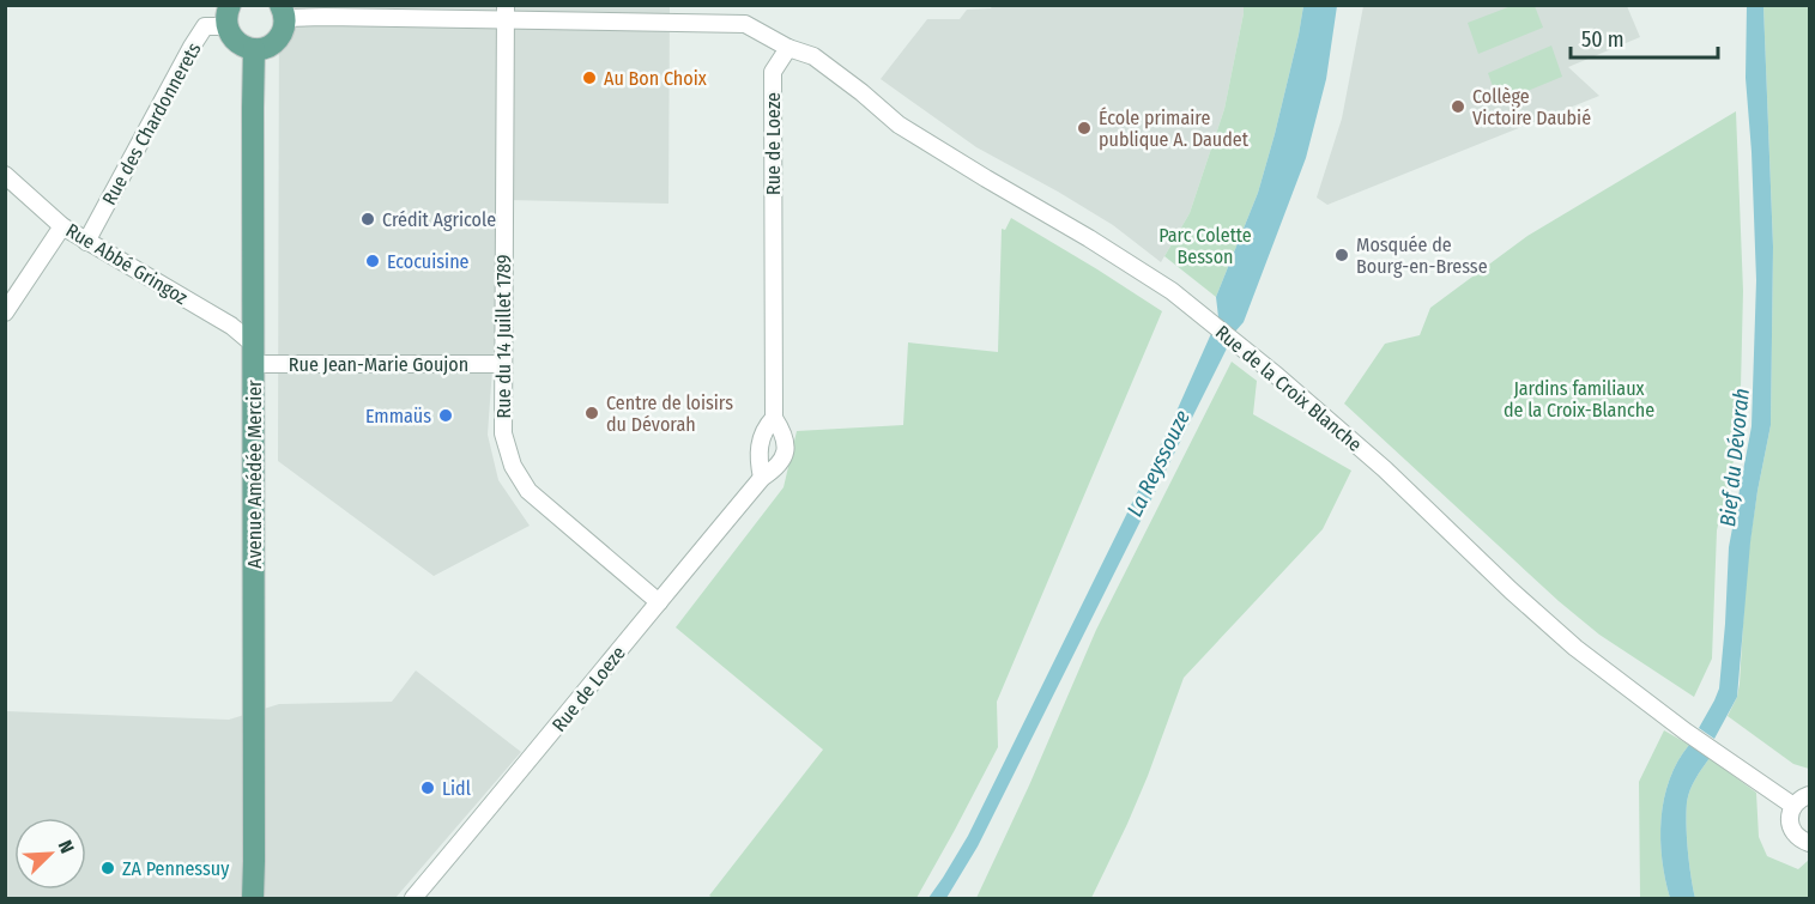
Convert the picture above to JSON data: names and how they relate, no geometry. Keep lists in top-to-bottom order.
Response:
{
  "streets": {
    "main road": ["Avenue Amédée Mercier"],
    "street": [
      "Rue des Chardonnerets",
      "Rue de Loeze",
      "Rue Abbé Gringoz",
      "Rue du 14 Juillet 1789",
      "Rue Jean-Marie Goujon",
      "Rue de la Croix Blanche"
    ]
  },
  "crossings": [
    ["Rue des Chardonnerets", "Rue Abbé Gringoz"],
    ["Rue de Loeze", "Rue du 14 Juillet 1789"],
    ["Rue de Loeze", "Rue de la Croix Blanche"],
    ["Rue Abbé Gringoz", "Rue Jean-Marie Goujon"],
    ["Rue Abbé Gringoz", "Avenue Amédée Mercier"],
    ["Rue du 14 Juillet 1789", "Rue Jean-Marie Goujon"],
    ["Rue du 14 Juillet 1789", "Rue de la Croix Blanche"],
    ["Rue Jean-Marie Goujon", "Avenue Amédée Mercier"]
  ],
  "water": ["Bief du Dévorah", "La Reyssouze"],
  "parks": ["Parc Colette Besson", "Jardins familiaux de la Croix-Blanche"],
  "places": [
    "Au Bon Choix",
    "Collège Victoire Daubié",
    "École primaire publique A. Daudet",
    "Crédit Agricole",
    "Mosquée de Bourg-en-Bresse",
    "Ecocuisine",
    "Centre de loisirs du Dévorah",
    "Emmaüs",
    "Lidl",
    "ZA Pennessuy"
  ],
  "scale_bar": "50 m",
  "north": "top right"
}
